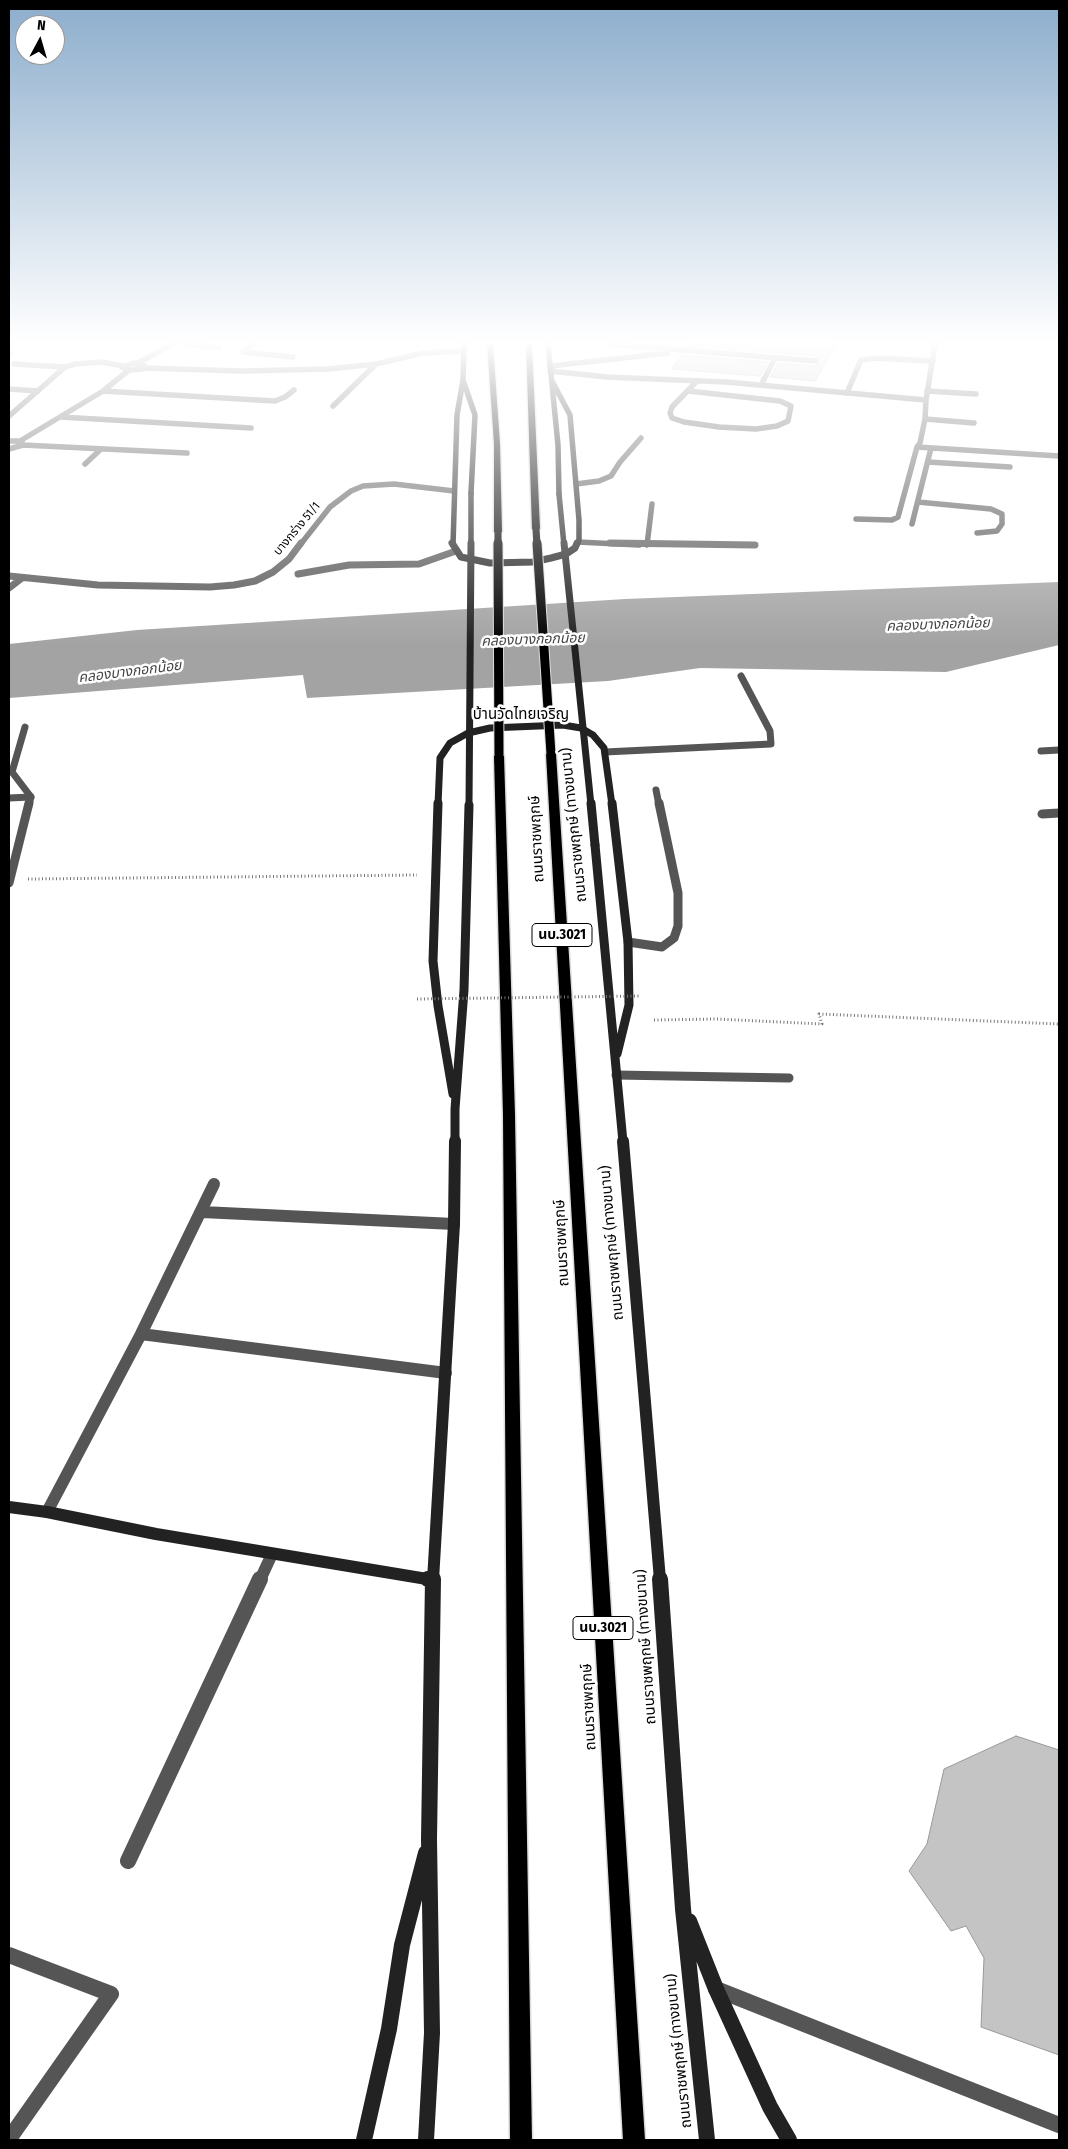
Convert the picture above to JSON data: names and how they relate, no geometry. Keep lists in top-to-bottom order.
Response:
{
  "streets": {
    "main road": ["ถนนราชพฤกษ์ (ทางขนาน)", "ถนนราชพฤกษ์", "นบ.3021"],
    "street": ["บางกร่าง 51/1"]
  },
  "districts": ["บ้านวัดไทยเจริญ"],
  "water": ["คลองบางกอกน้อย"],
  "north": "top"
}
